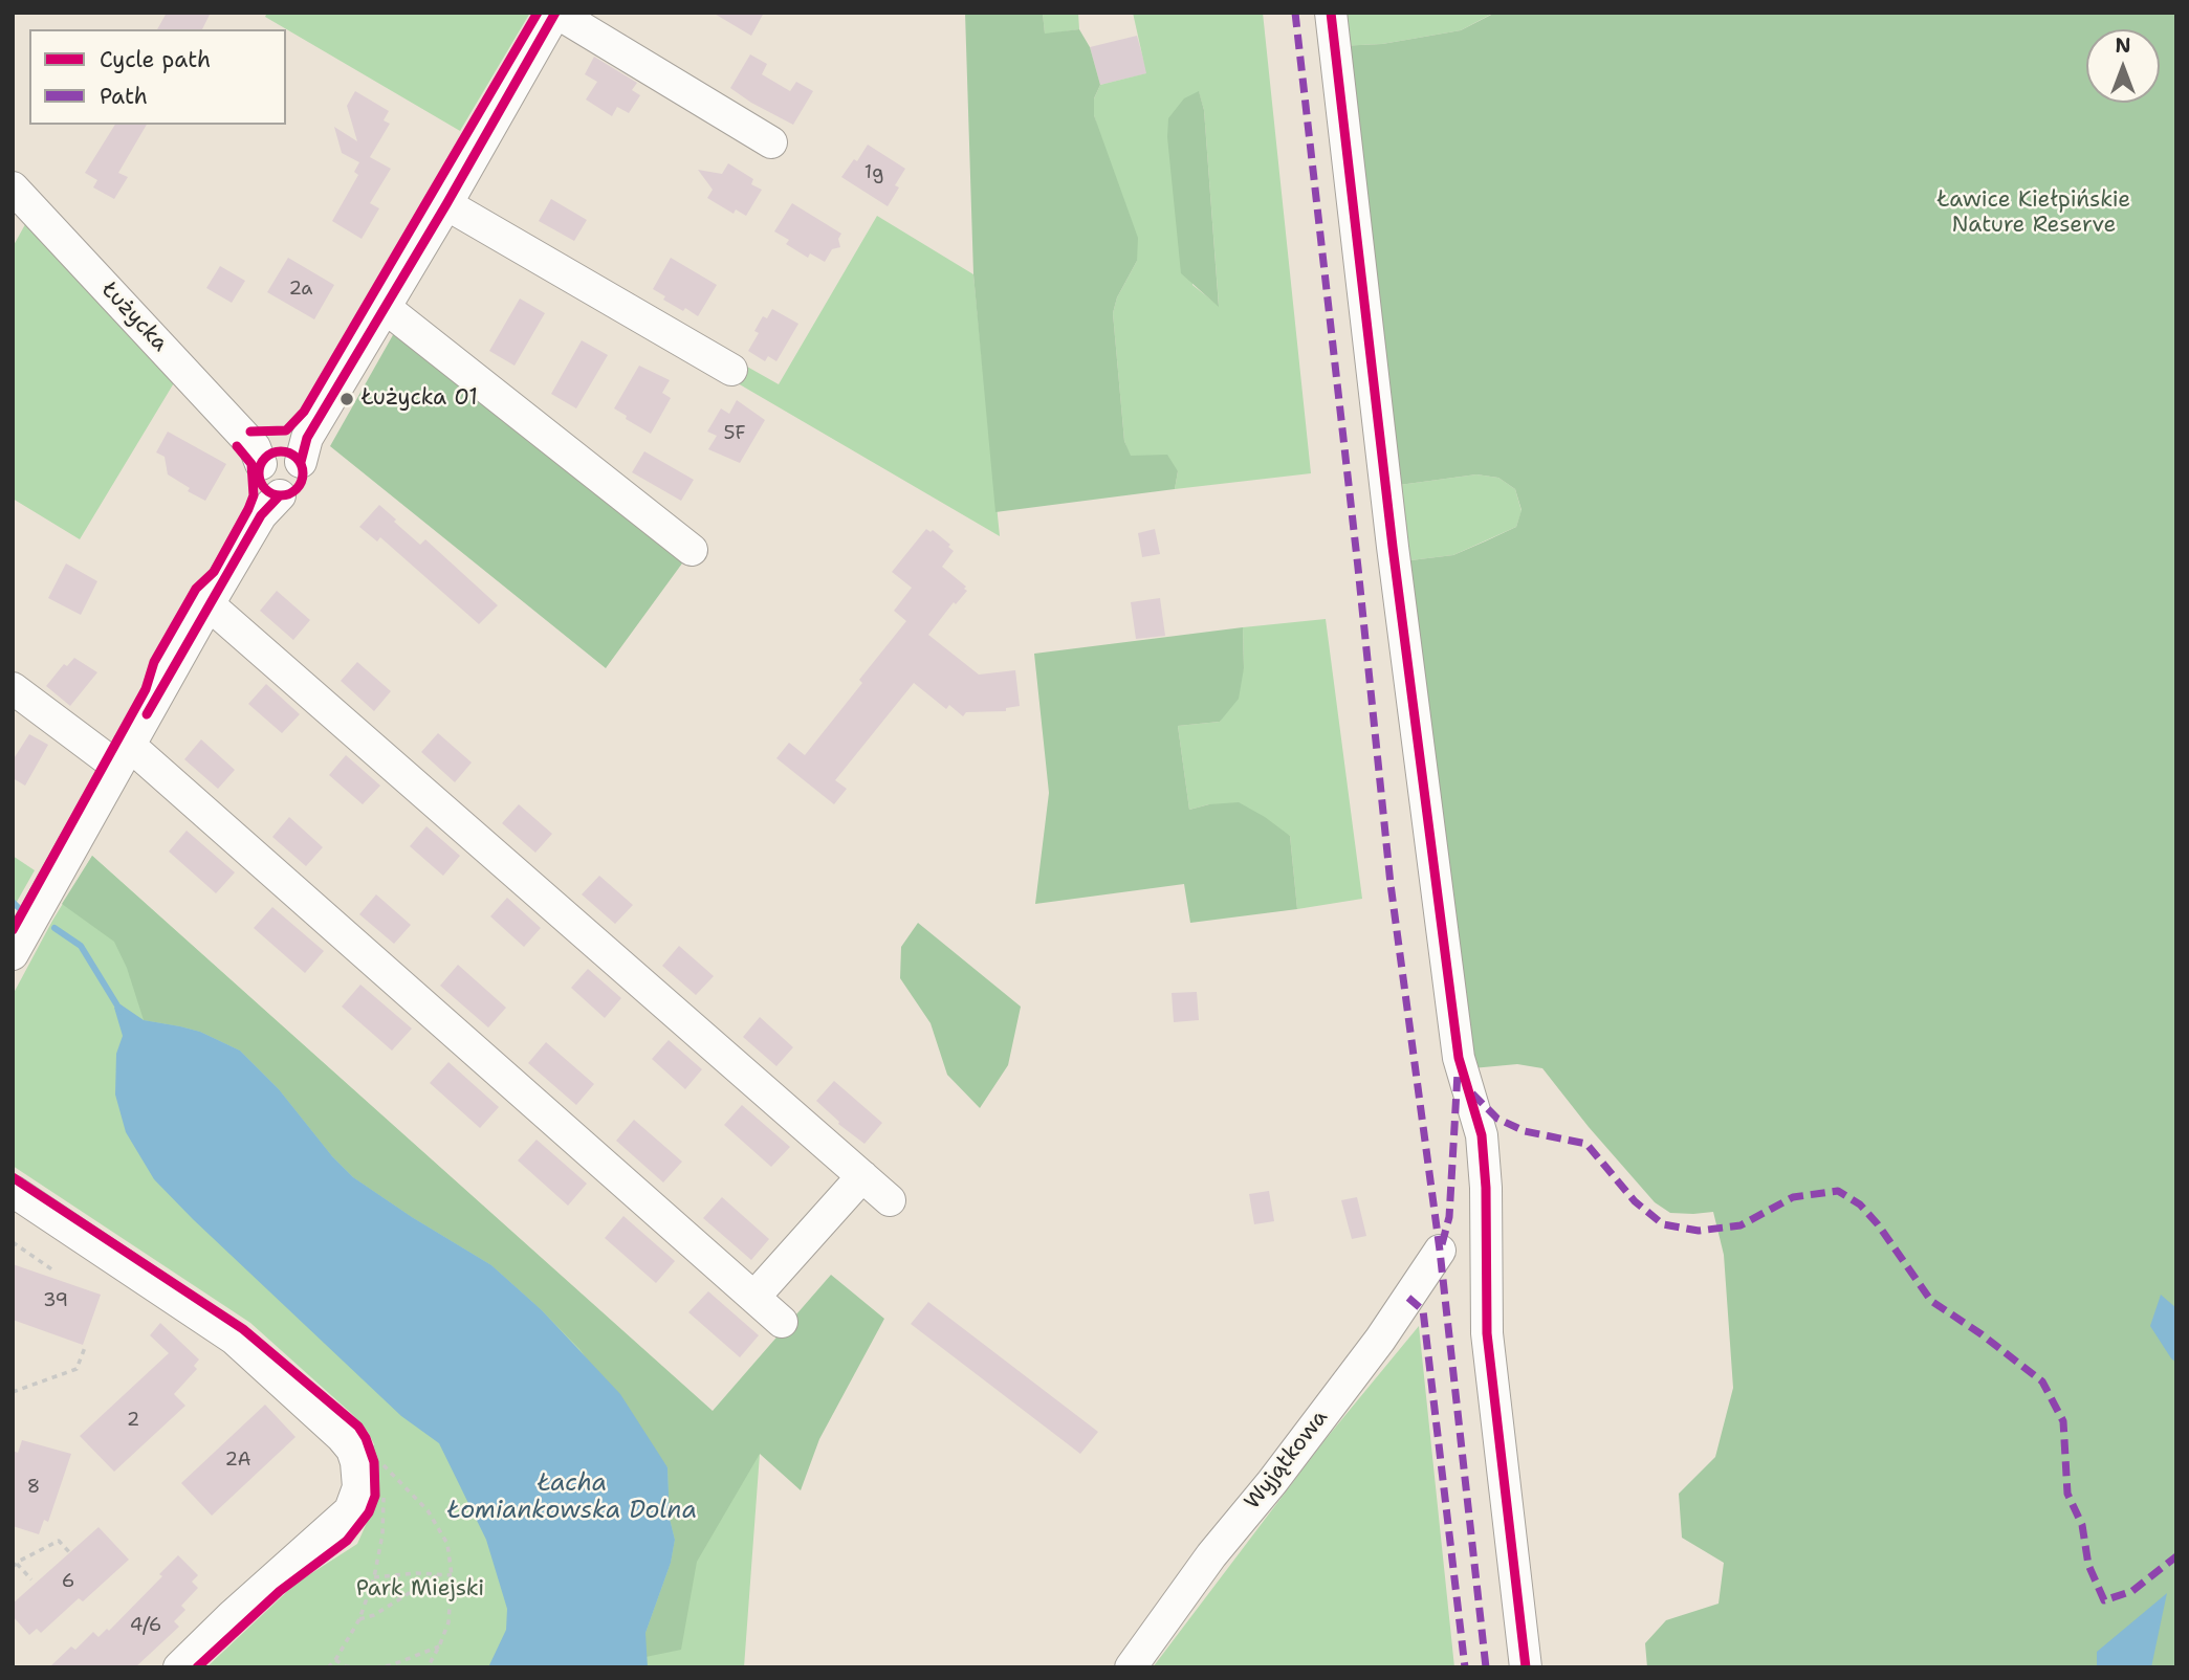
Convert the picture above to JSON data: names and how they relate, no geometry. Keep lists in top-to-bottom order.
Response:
{
  "streets": {
    "street": ["Łużycka", "Wyjątkowa"]
  },
  "water": ["Łacha Łomiankowska Dolna"],
  "parks": ["Ławice Kiełpińskie Nature Reserve", "Park Miejski"],
  "places": ["Łużycka 01"],
  "house_numbers": [
    "1g",
    "2a",
    "5F",
    "39",
    "2",
    "2A",
    "8",
    "6",
    "4/6"
  ],
  "legend": ["Cycle path", "Path"],
  "north": "top"
}
